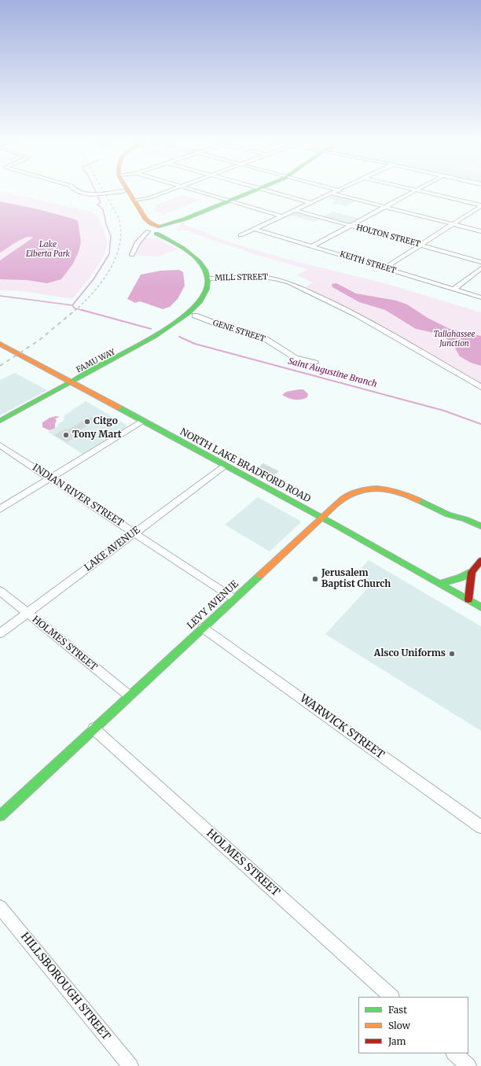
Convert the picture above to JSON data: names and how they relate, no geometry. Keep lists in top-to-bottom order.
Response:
{
  "streets": {
    "street": [
      "HOLTON STREET",
      "KEITH STREET",
      "MILL STREET",
      "GENE STREET",
      "FAMU WAY",
      "NORTH LAKE BRADFORD ROAD",
      "INDIAN RIVER STREET",
      "LAKE AVENUE",
      "LEVY AVENUE",
      "HOLMES STREET",
      "WARWICK STREET",
      "HILLSBOROUGH STREET"
    ]
  },
  "crossings": [
    ["MILL STREET", "FAMU WAY"],
    ["GENE STREET", "FAMU WAY"],
    ["FAMU WAY", "NORTH LAKE BRADFORD ROAD"],
    ["NORTH LAKE BRADFORD ROAD", "LAKE AVENUE"],
    ["NORTH LAKE BRADFORD ROAD", "LEVY AVENUE"],
    ["INDIAN RIVER STREET", "LAKE AVENUE"],
    ["INDIAN RIVER STREET", "LEVY AVENUE"],
    ["LAKE AVENUE", "HOLMES STREET"],
    ["LEVY AVENUE", "HOLMES STREET"],
    ["LEVY AVENUE", "WARWICK STREET"]
  ],
  "water": ["Saint Augustine Branch"],
  "parks": ["Lake Elberta Park", "Tallahassee Junction"],
  "places": [
    "Citgo",
    "Tony Mart",
    "Jerusalem Baptist Church",
    "Alsco Uniforms"
  ],
  "legend": ["Fast", "Slow", "Jam"]
}
